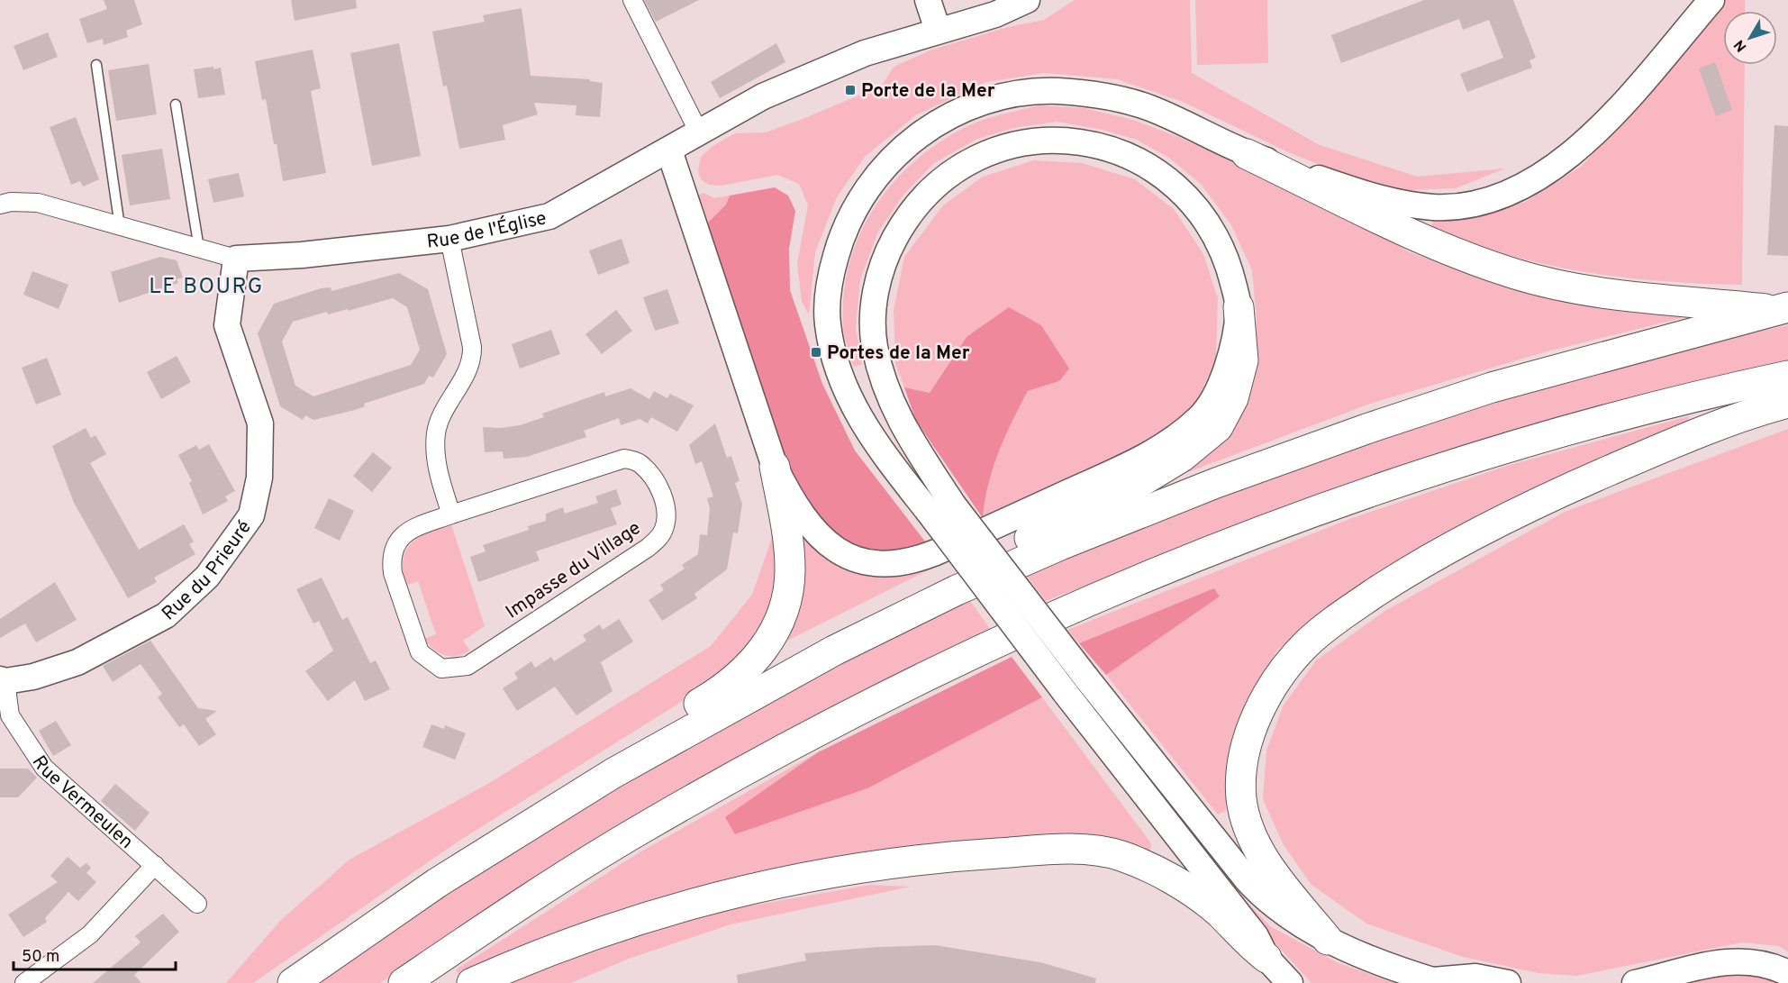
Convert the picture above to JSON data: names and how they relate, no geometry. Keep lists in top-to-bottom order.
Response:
{
  "streets": {
    "main road": ["Rue de l'Église", "Rue du Prieuré"],
    "street": ["Impasse du Village", "Rue Vermeulen"]
  },
  "crossings": [
    ["Rue de l'Église", "Rue du Prieuré"],
    ["Rue du Prieuré", "Rue Vermeulen"]
  ],
  "districts": ["LE BOURG"],
  "places": {
    "transit": ["Porte de la Mer", "Portes de la Mer"]
  },
  "scale_bar": "50 m",
  "north": "bottom left"
}
